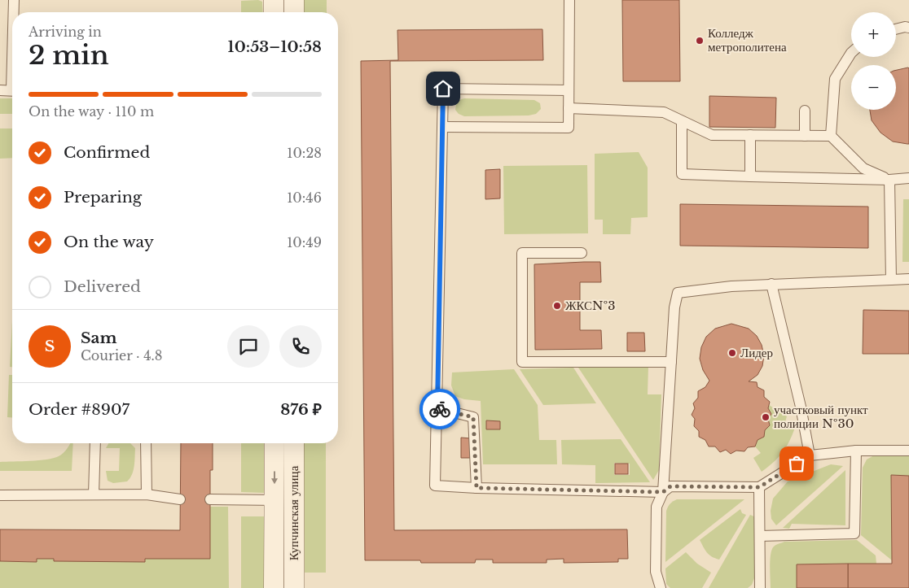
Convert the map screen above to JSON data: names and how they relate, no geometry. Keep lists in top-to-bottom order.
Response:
{
  "streets": {
    "street": ["Купчинская улица"]
  },
  "places": [
    "Колледж метрополитена",
    "ЖКС№3",
    "Лидер",
    "участковый пункт полиции №30"
  ],
  "page": {
    "map_buttons": ["+", "−"],
    "heading": ["2 min", "Arriving in", "10:53–10:58"],
    "panel": [
      "Sam",
      "Courier · 4.8",
      "Order #8907",
      "876 ₽"
    ],
    "bar": "On the way · 110 m",
    "list": [
      ["Confirmed", "10:28"],
      ["Preparing", "10:46"],
      ["On the way", "10:49"],
      "Delivered"
    ],
    "round": "S"
  }
}
